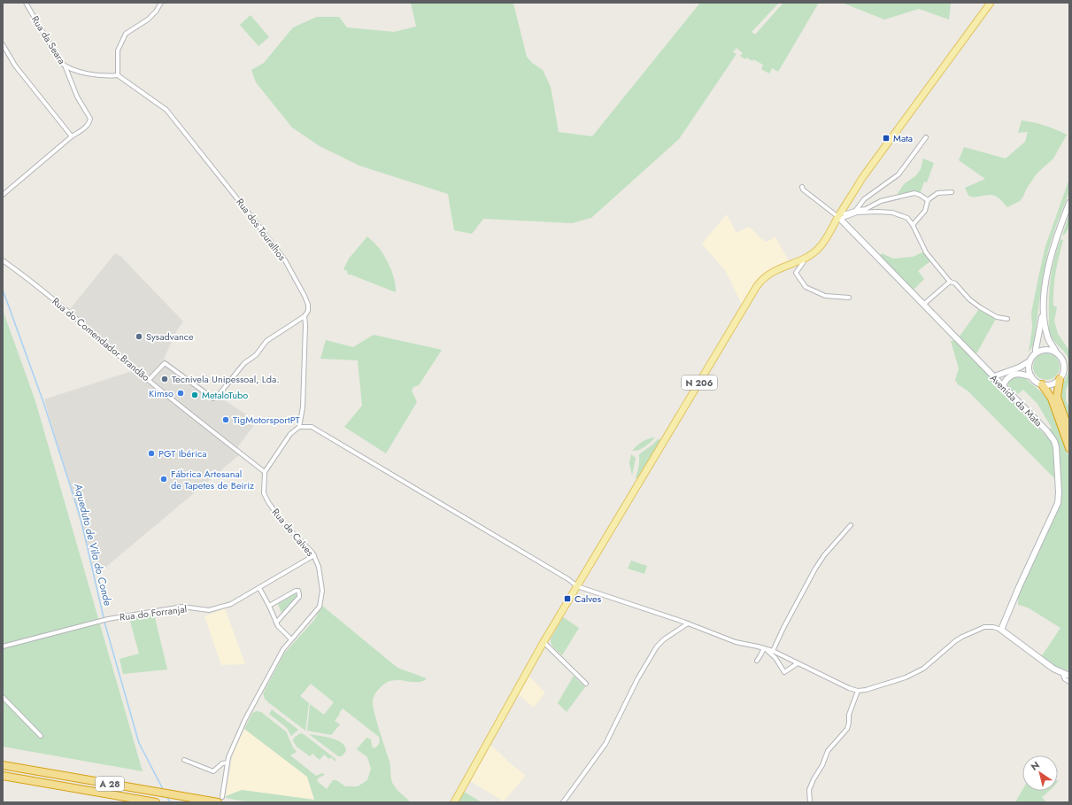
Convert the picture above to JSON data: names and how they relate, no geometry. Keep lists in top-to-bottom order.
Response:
{
  "streets": {
    "highway": ["A 28"],
    "main road": ["N 206"],
    "street": [
      "Rua da Seara",
      "Rua dos Touralhos",
      "Rua do Comendador Brandão",
      "Avenida da Mata",
      "Rua de Calves",
      "Rua do Forranjal"
    ]
  },
  "crossings": [
    ["Rua da Seara", "Rua dos Touralhos"],
    ["Rua do Comendador Brandão", "Rua de Calves"],
    ["N 206", "Avenida da Mata"],
    ["Rua de Calves", "Rua do Forranjal"],
    ["Rua de Calves", "A 28"]
  ],
  "water": ["Aqueduto de Vila do Conde"],
  "places": {
    "transit": ["Mata", "Calves"],
    "other": [
      "Sysadvance",
      "Tecnivela Unipessoal, Lda.",
      "Kimso",
      "MetaloTubo",
      "TigMotorsportPT",
      "PGT Ibérica",
      "Fábrica Artesanal de Tapetes de Beiriz"
    ]
  },
  "north": "top left"
}
